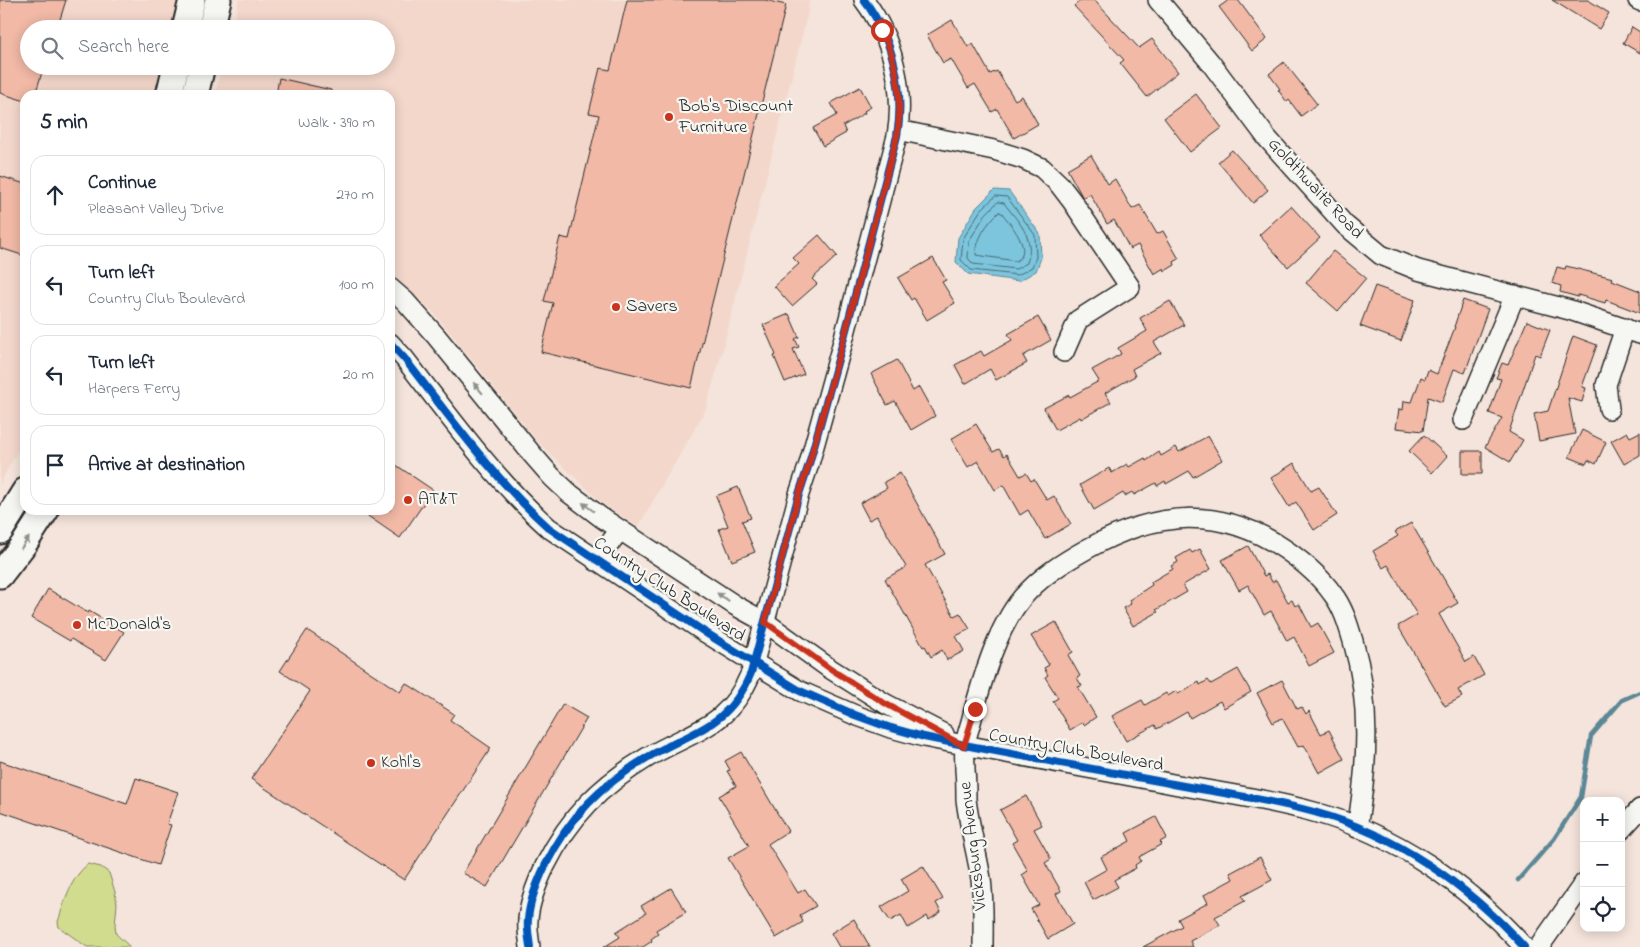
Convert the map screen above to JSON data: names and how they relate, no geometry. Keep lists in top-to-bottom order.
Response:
{
  "streets": {
    "street": ["Goldthwaite Road", "Country Club Boulevard", "Vicksburg Avenue"]
  },
  "crossings": [
    ["Country Club Boulevard", "Vicksburg Avenue"]
  ],
  "places": [
    "Bob's Discount Furniture",
    "Savers",
    "AT&T",
    "McDonald's",
    "Kohl's"
  ],
  "page": {
    "search": "Search here",
    "heading": ["5 min", "Walk · 390 m"],
    "list": [
      ["Continue", "Pleasant Valley Drive", "270 m"],
      ["Turn left", "Country Club Boulevard", "100 m"],
      ["Turn left", "Harpers Ferry", "20 m"],
      "Arrive at destination"
    ],
    "map_buttons": ["+", "−"]
  }
}
